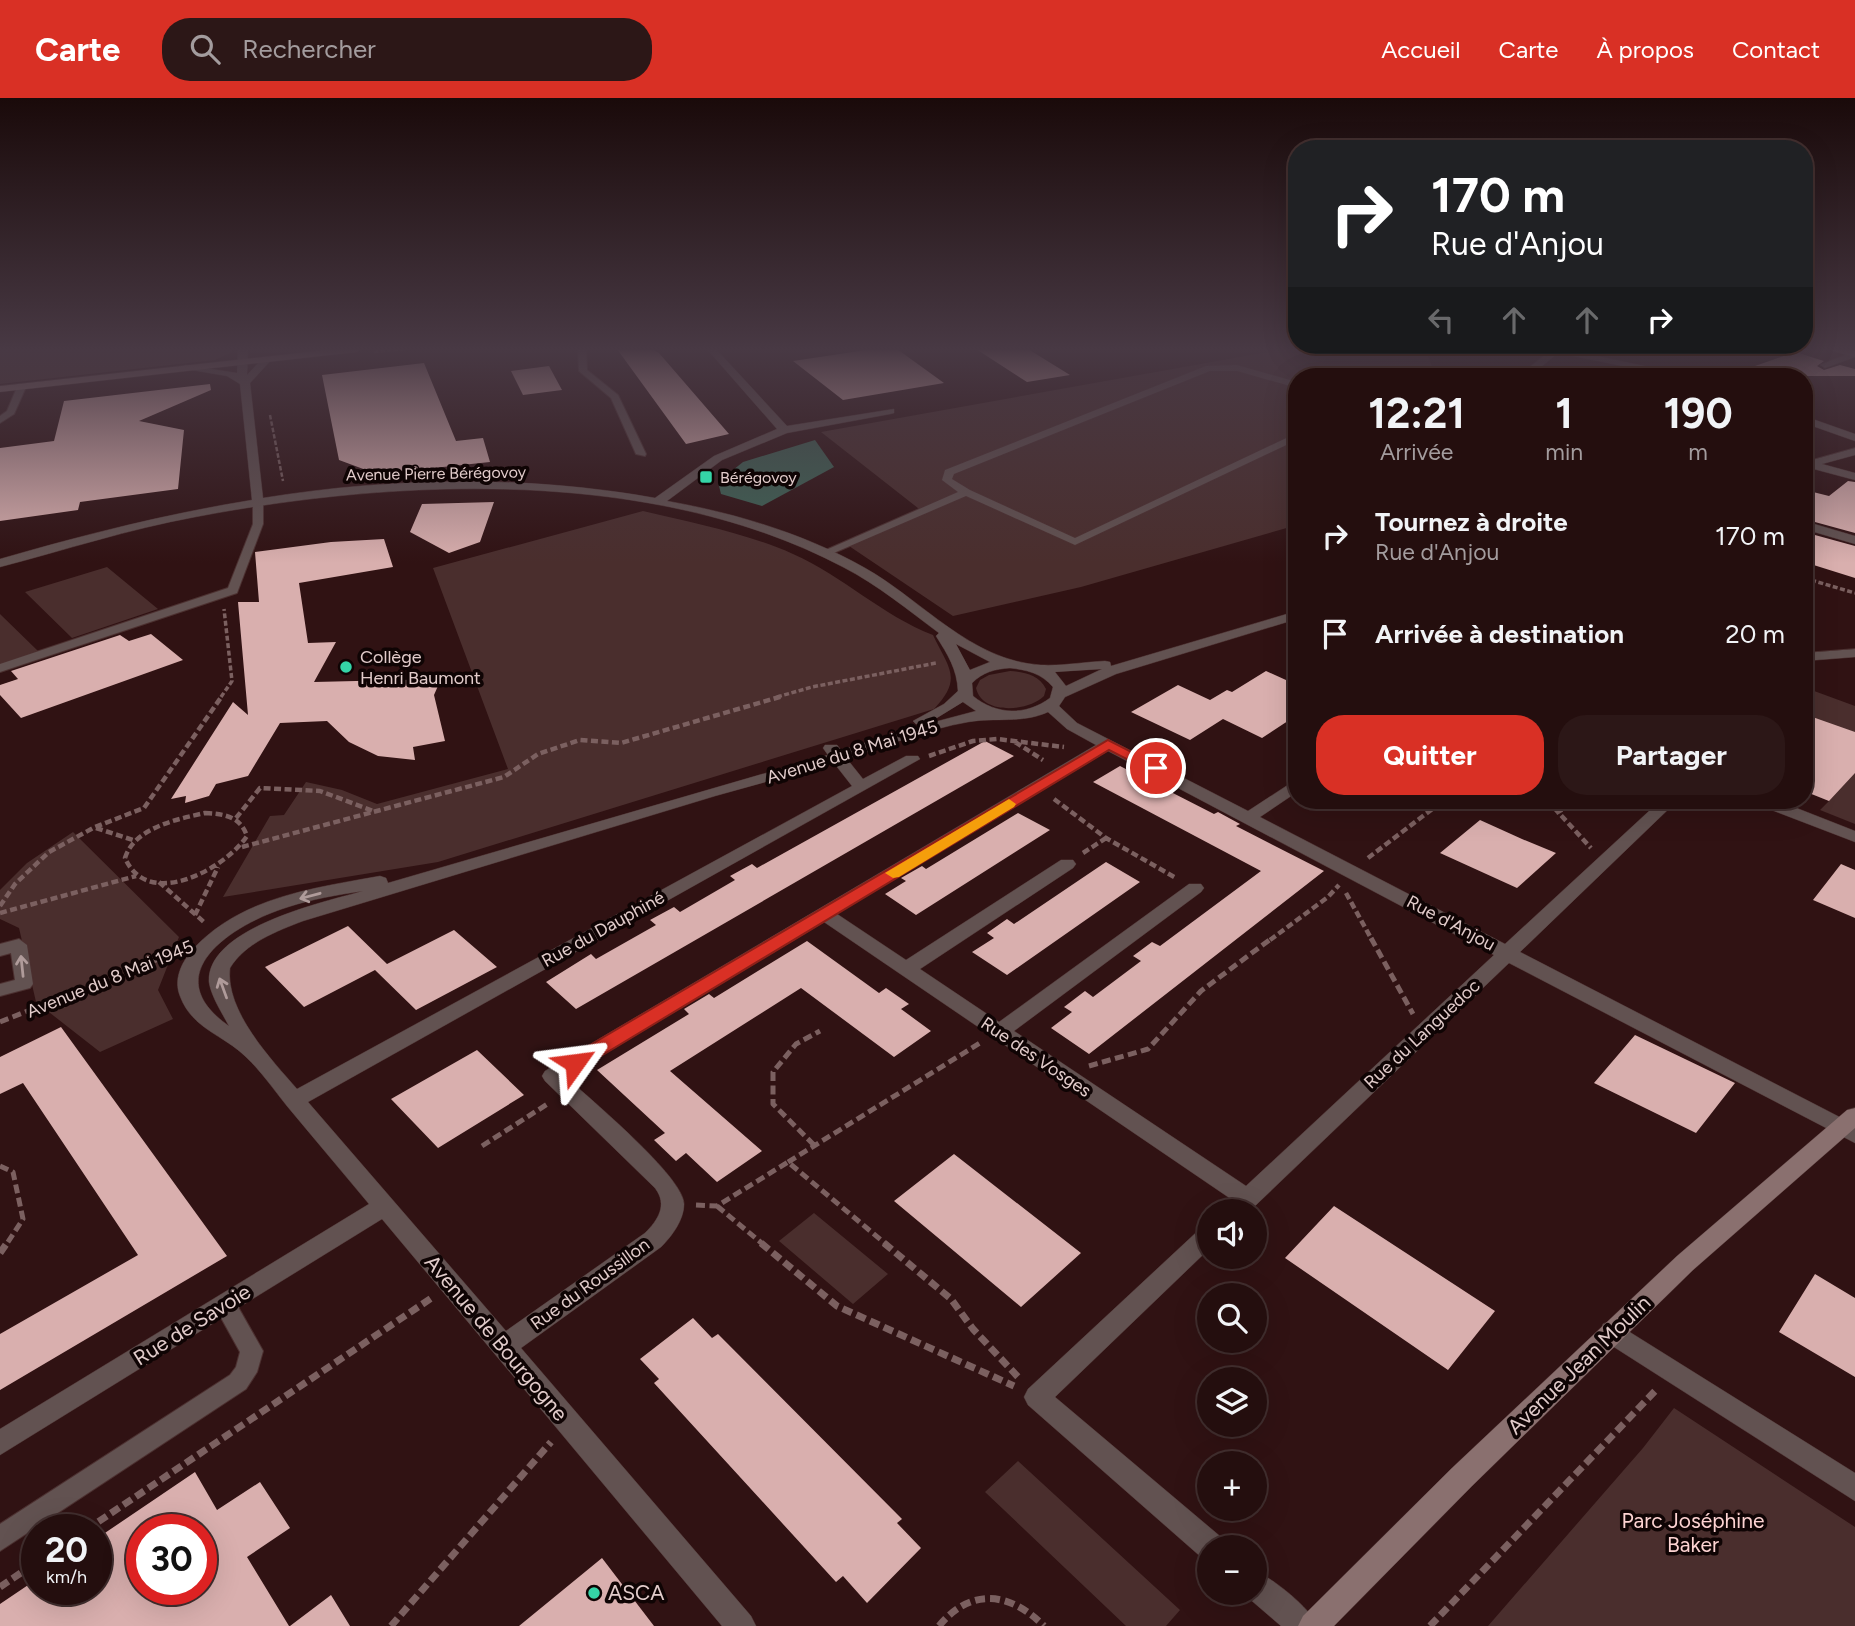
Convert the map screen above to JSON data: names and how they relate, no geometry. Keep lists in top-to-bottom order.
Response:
{
  "streets": {
    "street": [
      "Avenue Pierre Bérégovoy",
      "Avenue du 8 Mai 1945",
      "Rue d'Anjou",
      "Rue du Dauphiné",
      "Rue du Languedoc",
      "Rue des Vosges",
      "Rue du Roussillon",
      "Rue de Savoie",
      "Avenue de Bourgogne",
      "Avenue Jean Moulin"
    ]
  },
  "crossings": [
    ["Avenue Pierre Bérégovoy", "Avenue du 8 Mai 1945"],
    ["Avenue du 8 Mai 1945", "Rue d'Anjou"],
    ["Avenue du 8 Mai 1945", "Avenue de Bourgogne"],
    ["Rue d'Anjou", "Rue du Languedoc"],
    ["Rue d'Anjou", "Avenue Jean Moulin"],
    ["Rue du Dauphiné", "Avenue de Bourgogne"],
    ["Rue du Roussillon", "Avenue de Bourgogne"],
    ["Rue de Savoie", "Avenue de Bourgogne"]
  ],
  "parks": ["Parc Joséphine Baker"],
  "places": {
    "transit": ["Bérégovoy"],
    "other": ["Collège Henri Baumont", "ASCA"]
  },
  "page": {
    "header": "Carte",
    "search": "Rechercher",
    "nav": [
      "Accueil",
      "Carte",
      "À propos",
      "Contact"
    ],
    "turn": ["170 m", "Rue d'Anjou"],
    "eta": [
      "12:21",
      "Arrivée",
      "1",
      "min",
      "190",
      "m"
    ],
    "list": [
      {
        "name": "Tournez à droite",
        "note": "Rue d'Anjou",
        "value": "170 m"
      },
      {
        "name": "Arrivée à destination",
        "value": "20 m"
      }
    ],
    "buttons": ["Quitter", "Partager"],
    "map_buttons": ["+", "−"],
    "speed": "20 km/h",
    "limit": "30"
  }
}
